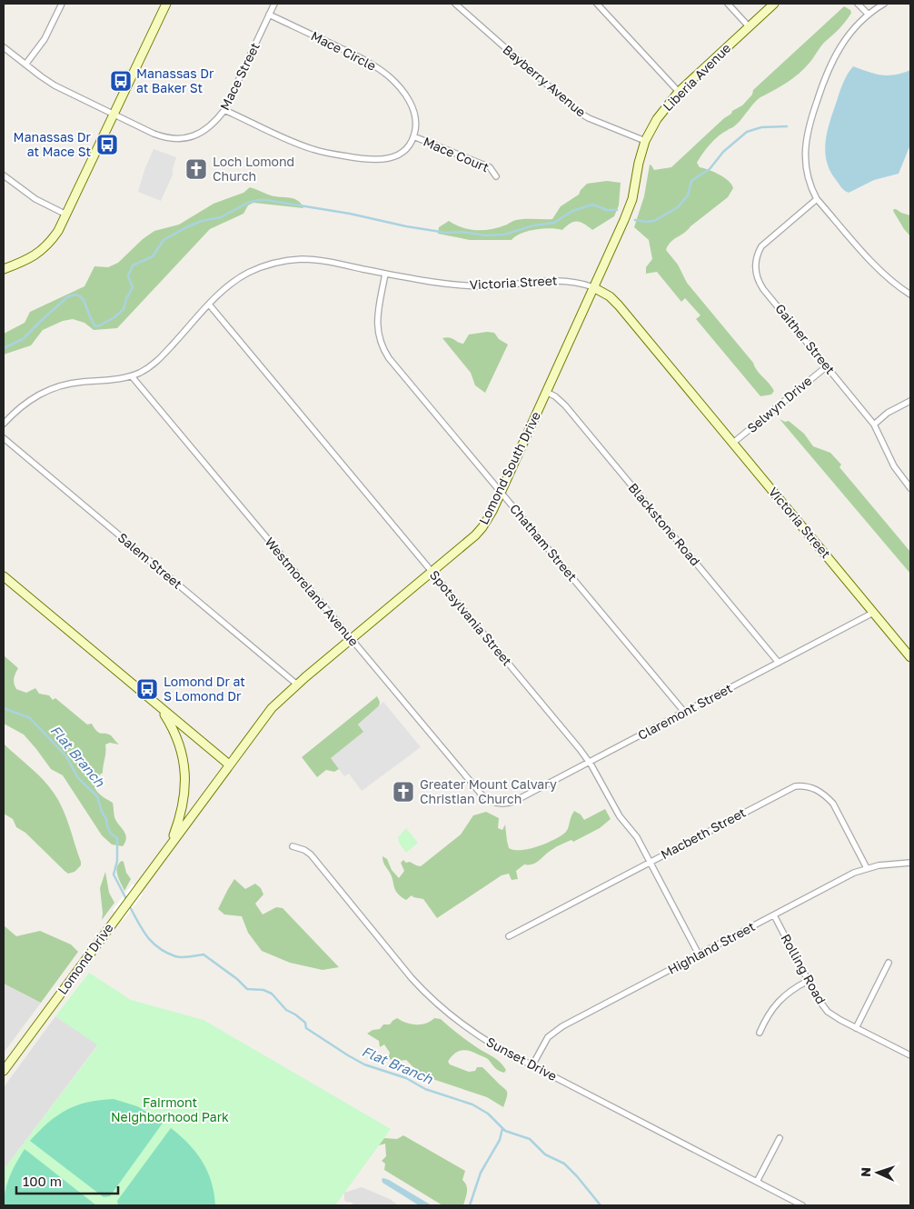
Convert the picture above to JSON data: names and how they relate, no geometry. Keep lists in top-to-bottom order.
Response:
{
  "streets": {
    "main road": [
      "Liberia Avenue",
      "Victoria Street",
      "Lomond South Drive",
      "Lomond Drive"
    ],
    "street": [
      "Mace Circle",
      "Mace Street",
      "Bayberry Avenue",
      "Mace Court",
      "Gaither Street",
      "Selwyn Drive",
      "Blackstone Road",
      "Chatham Street",
      "Salem Street",
      "Westmoreland Avenue",
      "Spotsylvania Street",
      "Claremont Street",
      "Macbeth Street",
      "Highland Street",
      "Rolling Road",
      "Sunset Drive"
    ]
  },
  "crossings": [
    ["Mace Circle", "Mace Street"],
    ["Mace Circle", "Mace Court"],
    ["Liberia Avenue", "Bayberry Avenue"],
    ["Liberia Avenue", "Lomond South Drive"],
    ["Victoria Street", "Selwyn Drive"],
    ["Victoria Street", "Lomond South Drive"],
    ["Victoria Street", "Chatham Street"],
    ["Victoria Street", "Westmoreland Avenue"],
    ["Victoria Street", "Spotsylvania Street"],
    ["Victoria Street", "Claremont Street"],
    ["Gaither Street", "Selwyn Drive"],
    ["Lomond South Drive", "Blackstone Road"],
    ["Lomond South Drive", "Chatham Street"],
    ["Lomond South Drive", "Salem Street"],
    ["Lomond South Drive", "Westmoreland Avenue"],
    ["Lomond South Drive", "Spotsylvania Street"],
    ["Lomond South Drive", "Lomond Drive"],
    ["Blackstone Road", "Claremont Street"],
    ["Chatham Street", "Claremont Street"],
    ["Westmoreland Avenue", "Claremont Street"],
    ["Spotsylvania Street", "Claremont Street"],
    ["Spotsylvania Street", "Macbeth Street"],
    ["Spotsylvania Street", "Highland Street"],
    ["Macbeth Street", "Highland Street"],
    ["Highland Street", "Rolling Road"],
    ["Highland Street", "Sunset Drive"]
  ],
  "water": ["Flat Branch"],
  "parks": ["Fairmont Neighborhood Park"],
  "places": {
    "bus stop": ["Manassas Dr at Baker St", "Manassas Dr at Mace St", "Lomond Dr at S Lomond Dr"],
    "church": ["Loch Lomond Church", "Greater Mount Calvary Christian Church"]
  },
  "scale_bar": "100 m",
  "north": "left"
}
